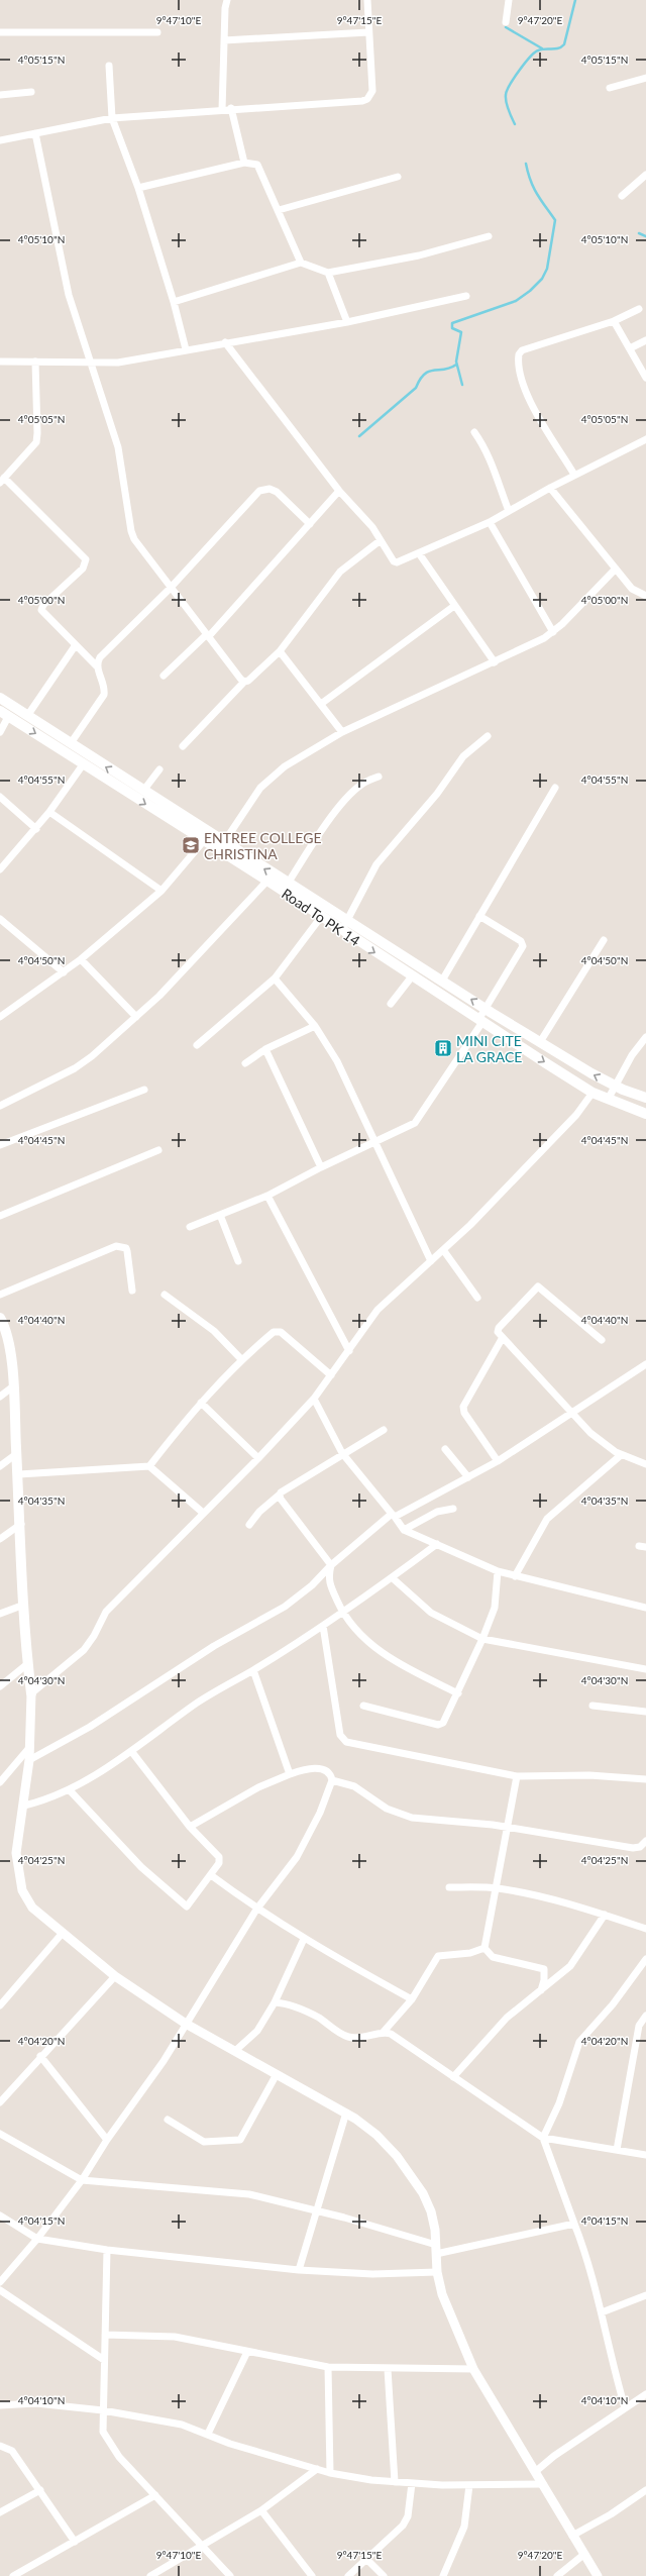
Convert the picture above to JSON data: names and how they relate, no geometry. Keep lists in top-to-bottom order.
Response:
{
  "streets": {
    "main road": ["Road To PK 14"]
  },
  "places": {
    "school or university": ["ENTREE COLLEGE CHRISTINA"],
    "building": ["MINI CITE LA GRACE"]
  },
  "coordinates": [
    "9°47'10\"E",
    "9°47'15\"E",
    "9°47'20\"E",
    "4°05'15\"N",
    "4°05'10\"N",
    "4°05'05\"N",
    "4°05'00\"N",
    "4°04'55\"N",
    "4°04'50\"N",
    "4°04'45\"N",
    "4°04'40\"N",
    "4°04'35\"N",
    "4°04'30\"N",
    "4°04'25\"N",
    "4°04'20\"N",
    "4°04'15\"N",
    "4°04'10\"N"
  ]
}
